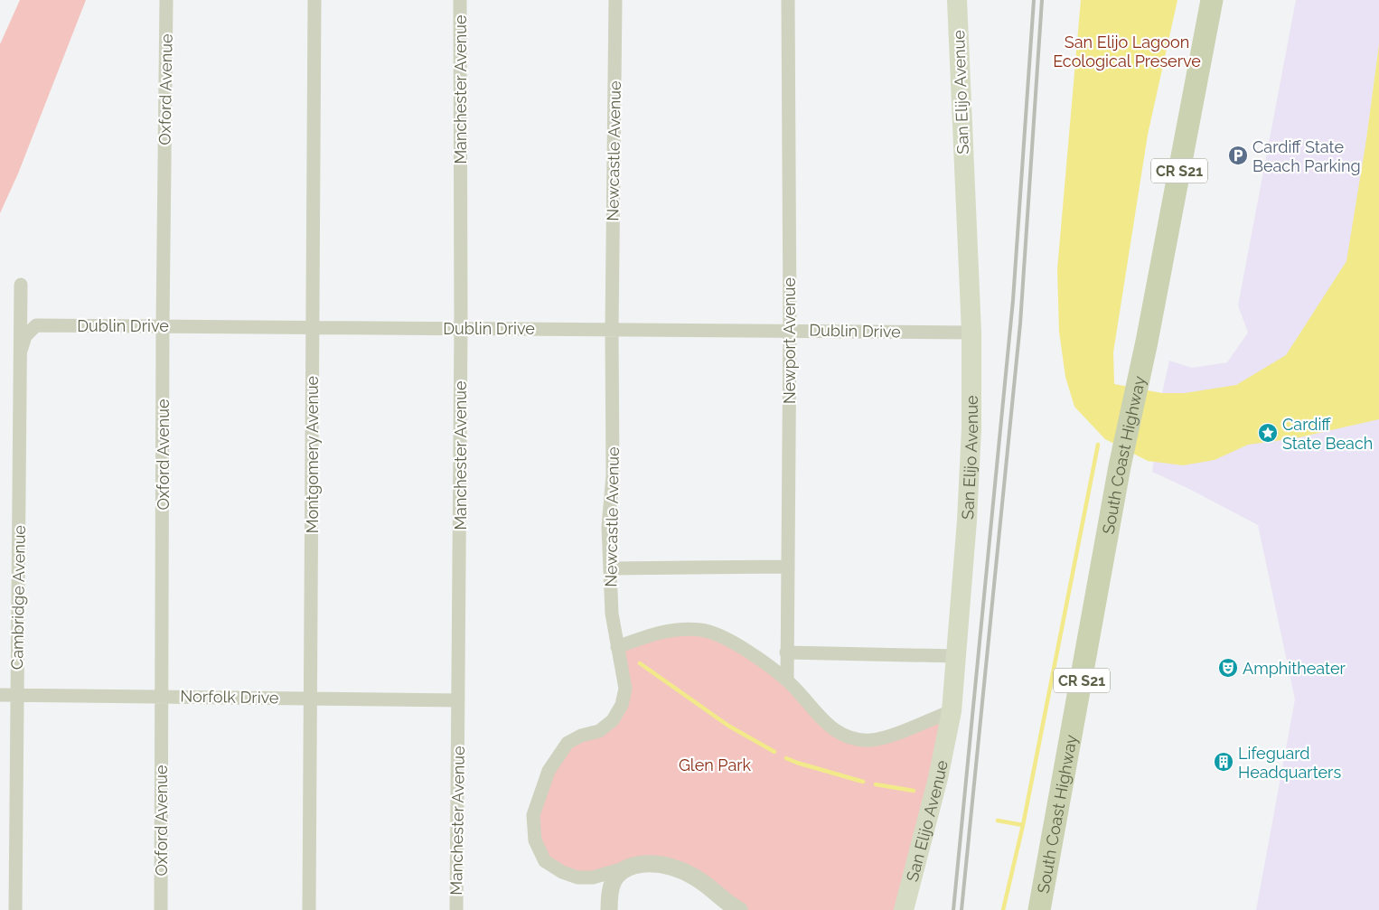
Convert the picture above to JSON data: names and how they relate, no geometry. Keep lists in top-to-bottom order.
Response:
{
  "streets": {
    "main road": ["San Elijo Avenue", "CR S21", "South Coast Highway"],
    "street": [
      "Oxford Avenue",
      "Manchester Avenue",
      "Newcastle Avenue",
      "Dublin Drive",
      "Newport Avenue",
      "Montgomery Avenue",
      "Cambridge Avenue",
      "Norfolk Drive"
    ]
  },
  "crossings": [
    ["Oxford Avenue", "Dublin Drive"],
    ["Oxford Avenue", "Norfolk Drive"],
    ["Manchester Avenue", "Dublin Drive"],
    ["Manchester Avenue", "Norfolk Drive"],
    ["San Elijo Avenue", "Dublin Drive"],
    ["Newcastle Avenue", "Dublin Drive"],
    ["Dublin Drive", "Newport Avenue"],
    ["Dublin Drive", "Montgomery Avenue"],
    ["Dublin Drive", "Cambridge Avenue"],
    ["Montgomery Avenue", "Norfolk Drive"],
    ["Cambridge Avenue", "Norfolk Drive"]
  ],
  "parks": ["San Elijo Lagoon Ecological Preserve", "Glen Park"],
  "places": {
    "parking": ["Cardiff State Beach Parking"],
    "place": ["Cardiff State Beach"],
    "theatre": ["Amphitheater"],
    "building": ["Lifeguard Headquarters"]
  }
}
